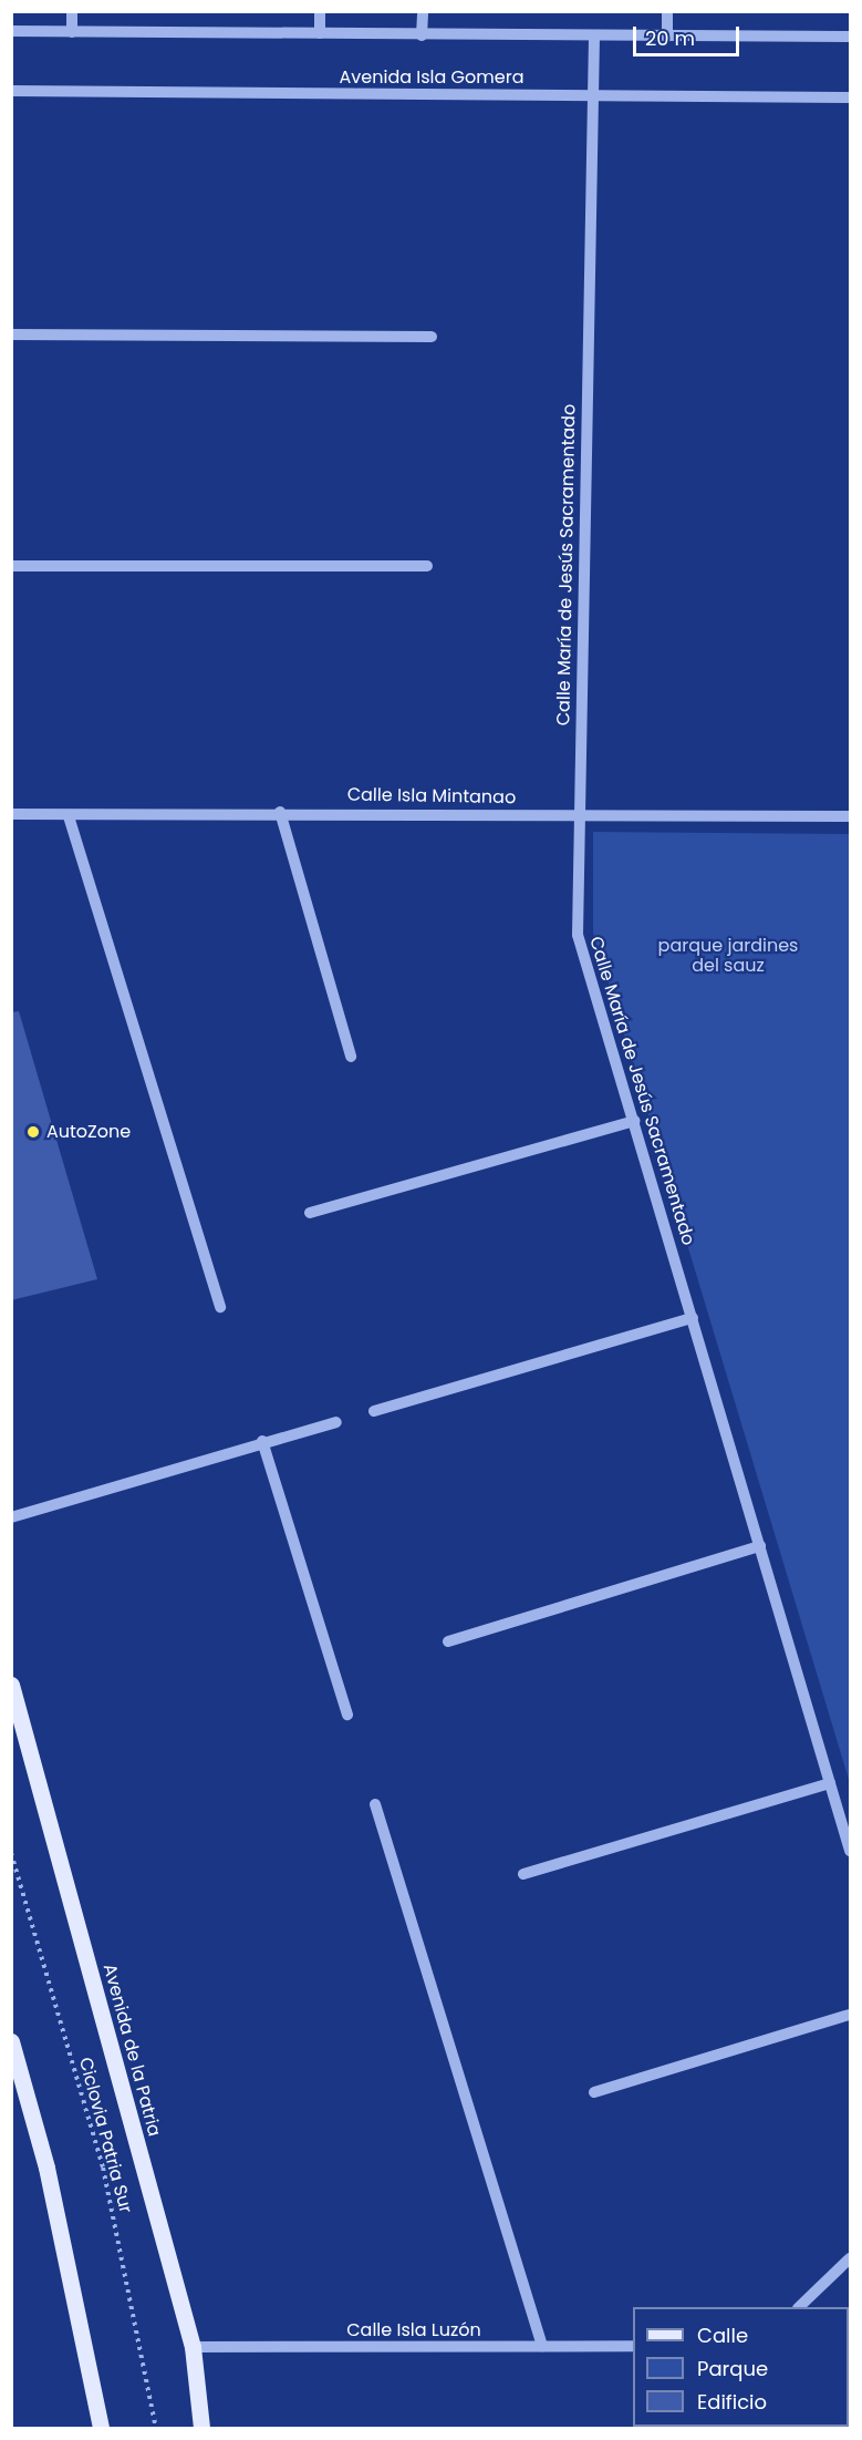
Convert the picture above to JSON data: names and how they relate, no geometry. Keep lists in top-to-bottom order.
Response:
{
  "streets": {
    "main road": ["Avenida de la Patria"],
    "street": [
      "Avenida Isla Gomera",
      "Calle María de Jesús Sacramentado",
      "Calle Isla Mintanao",
      "Calle Isla Luzón"
    ],
    "path": ["Ciclovia Patria Sur"]
  },
  "crossings": [
    ["Avenida Isla Gomera", "Calle María de Jesús Sacramentado"],
    ["Calle María de Jesús Sacramentado", "Calle Isla Mintanao"],
    ["Avenida de la Patria", "Calle Isla Luzón"]
  ],
  "parks": ["parque jardines del sauz"],
  "places": ["AutoZone"],
  "legend": ["Calle", "Parque", "Edificio"],
  "scale_bar": "20 m"
}
